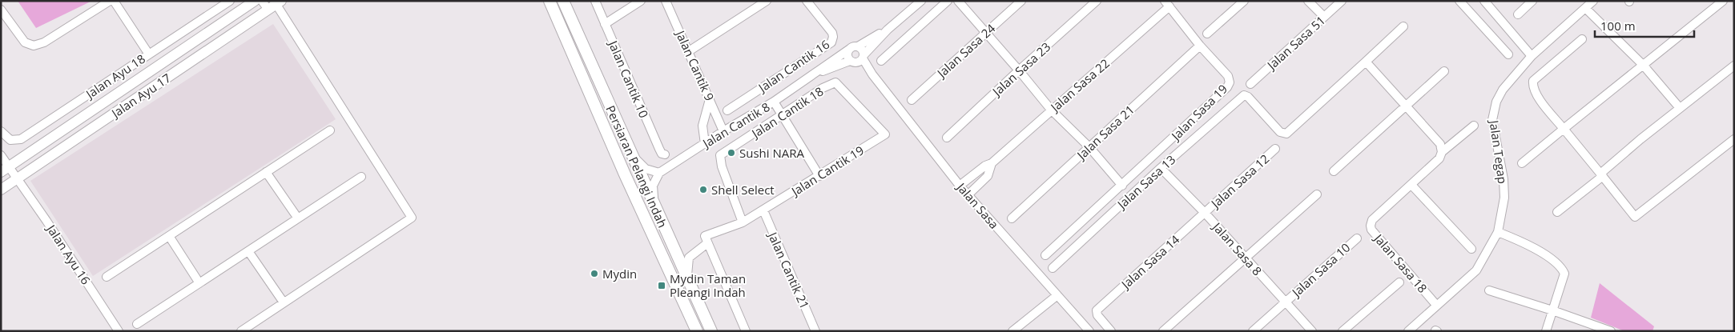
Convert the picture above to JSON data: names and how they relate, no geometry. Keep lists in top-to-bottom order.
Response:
{
  "streets": {
    "main road": ["Persiaran Pelangi Indah"],
    "street": [
      "Jalan Sasa 51",
      "Jalan Sasa 24",
      "Jalan Cantik 9",
      "Jalan Cantik 16",
      "Jalan Sasa 23",
      "Jalan Ayu 18",
      "Jalan Cantik 10",
      "Jalan Sasa 22",
      "Jalan Ayu 17",
      "Jalan Cantik 18",
      "Jalan Sasa 19",
      "Jalan Cantik 8",
      "Jalan Sasa 21",
      "Jalan Tegap",
      "Jalan Cantik 19",
      "Jalan Sasa 12",
      "Jalan Sasa 13",
      "Jalan Sasa",
      "Jalan Sasa 8",
      "Jalan Ayu 16",
      "Jalan Sasa 14",
      "Jalan Sasa 18",
      "Jalan Sasa 10",
      "Jalan Cantik 21"
    ]
  },
  "crossings": [
    ["Jalan Cantik 9", "Jalan Cantik 8"],
    ["Jalan Sasa 22", "Jalan Sasa"],
    ["Jalan Ayu 17", "Jalan Ayu 16"],
    ["Jalan Cantik 18", "Jalan Cantik 19"],
    ["Jalan Sasa 19", "Jalan Sasa 21"],
    ["Jalan Tegap", "Jalan Sasa 18"],
    ["Persiaran Pelangi Indah", "Jalan Cantik 19"],
    ["Jalan Cantik 19", "Jalan Cantik 21"],
    ["Jalan Sasa 12", "Jalan Sasa 8"],
    ["Jalan Sasa 12", "Jalan Sasa 14"],
    ["Jalan Sasa 13", "Jalan Sasa 8"],
    ["Jalan Sasa 8", "Jalan Sasa 14"],
    ["Jalan Sasa 8", "Jalan Sasa 10"]
  ],
  "places": {
    "other": ["Sushi NARA", "Shell Select", "Mydin"],
    "transit": ["Mydin Taman Pleangi Indah"]
  },
  "scale_bar": "100 m"
}
